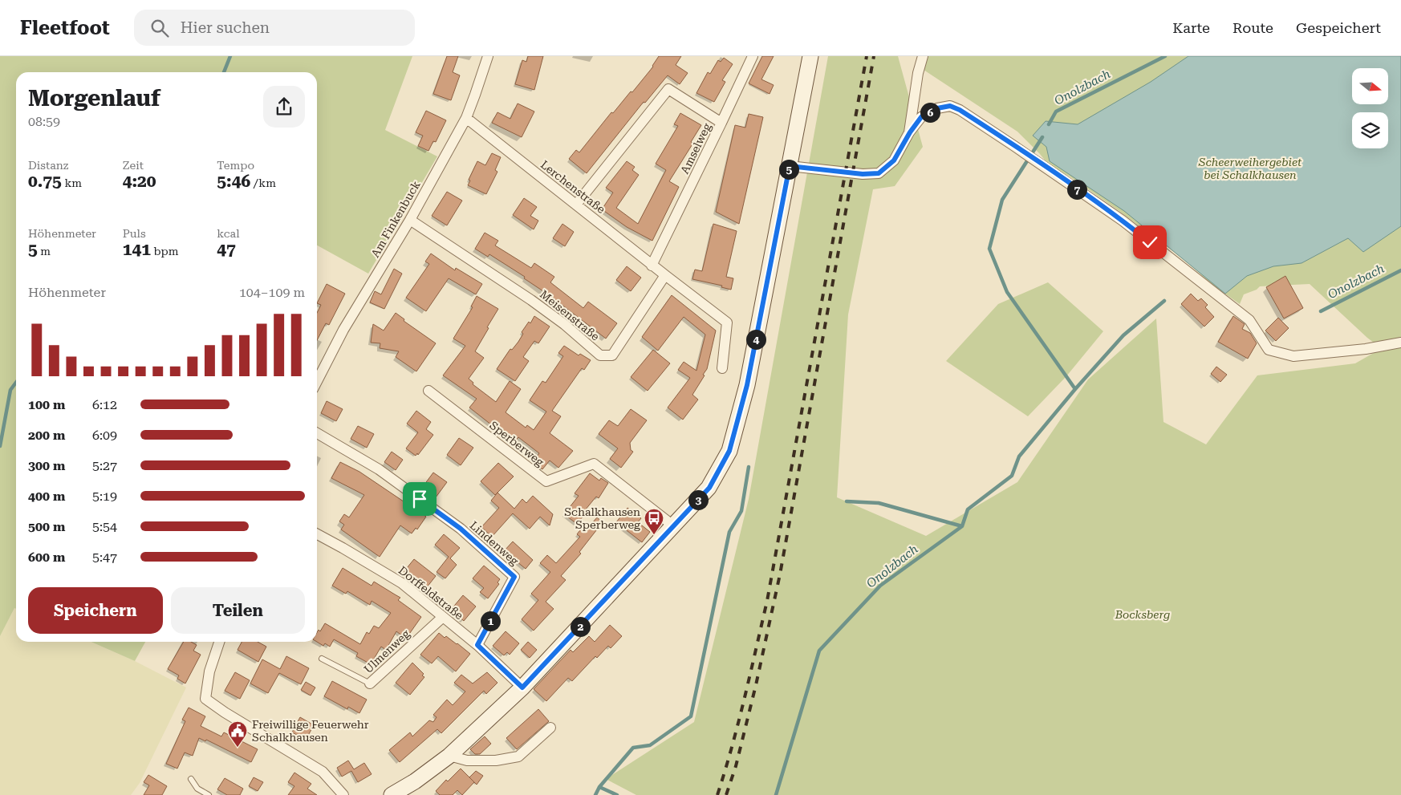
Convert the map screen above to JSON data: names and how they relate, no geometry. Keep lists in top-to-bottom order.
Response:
{
  "streets": {
    "street": [
      "Amselweg",
      "Lerchenstraße",
      "Am Finkenbuck",
      "Meisenstraße",
      "Sperberweg",
      "Lindenweg",
      "Dorffeldstraße",
      "Ulmenweg"
    ]
  },
  "crossings": [
    ["Amselweg", "Lerchenstraße"],
    ["Lerchenstraße", "Am Finkenbuck"],
    ["Lerchenstraße", "Meisenstraße"],
    ["Am Finkenbuck", "Meisenstraße"],
    ["Lindenweg", "Dorffeldstraße"],
    ["Dorffeldstraße", "Ulmenweg"]
  ],
  "water": ["Onolzbach"],
  "parks": ["Scheerweihergebiet bei Schalkhausen", "Bocksberg"],
  "places": {
    "bus stop": ["Schalkhausen Sperberweg"],
    "public building": ["Freiwillige Feuerwehr Schalkhausen"]
  },
  "north": "right",
  "page": {
    "header": "Fleetfoot",
    "search": "Hier suchen",
    "nav": ["Karte", "Route", "Gespeichert"],
    "heading": ["Morgenlauf", "08:59"],
    "pins": [
      "6",
      "5",
      "7",
      "4",
      "3",
      "1",
      "2"
    ],
    "stats": [
      ["Distanz", "0.75 km"],
      ["Zeit", "4:20"],
      ["Tempo", "5:46 /km"],
      ["Höhenmeter", "5 m"],
      ["Puls", "141 bpm"],
      ["kcal", "47"]
    ],
    "chart": ["Höhenmeter", "104–109 m"],
    "list": [
      {
        "name": "100 m",
        "note": "6:12"
      },
      {
        "name": "200 m",
        "note": "6:09"
      },
      {
        "name": "300 m",
        "note": "5:27"
      },
      {
        "name": "400 m",
        "note": "5:19"
      },
      {
        "name": "500 m",
        "note": "5:54"
      },
      {
        "name": "600 m",
        "note": "5:47"
      }
    ],
    "buttons": ["Speichern", "Teilen"]
  }
}
